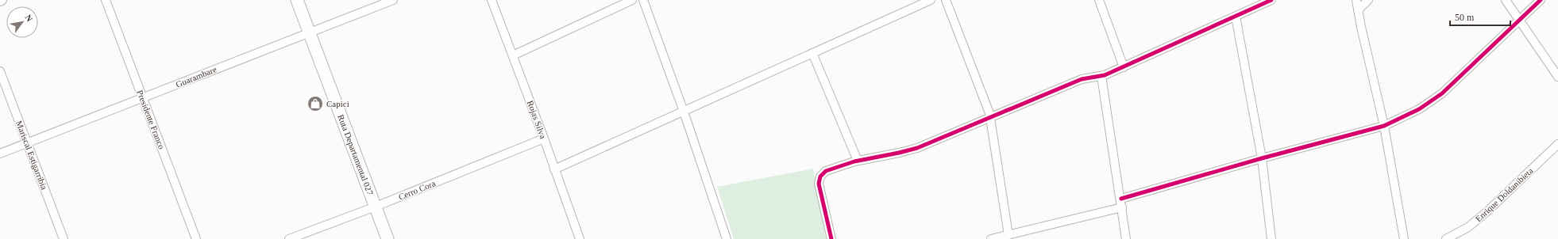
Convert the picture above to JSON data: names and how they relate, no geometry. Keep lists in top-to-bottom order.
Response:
{
  "streets": {
    "main road": ["Ruta Departamental 027"],
    "street": [
      "Guarambare",
      "Presidente Franco",
      "Rojas Silva",
      "Mariscal Estigarribia",
      "Cerro Cora",
      "Enrique Doldanibieta"
    ]
  },
  "crossings": [
    ["Guarambare", "Presidente Franco"],
    ["Guarambare", "Mariscal Estigarribia"],
    ["Guarambare", "Ruta Departamental 027"],
    ["Rojas Silva", "Cerro Cora"],
    ["Ruta Departamental 027", "Cerro Cora"]
  ],
  "places": {
    "shop": ["Capici"]
  },
  "scale_bar": "50 m",
  "north": "top right"
}
